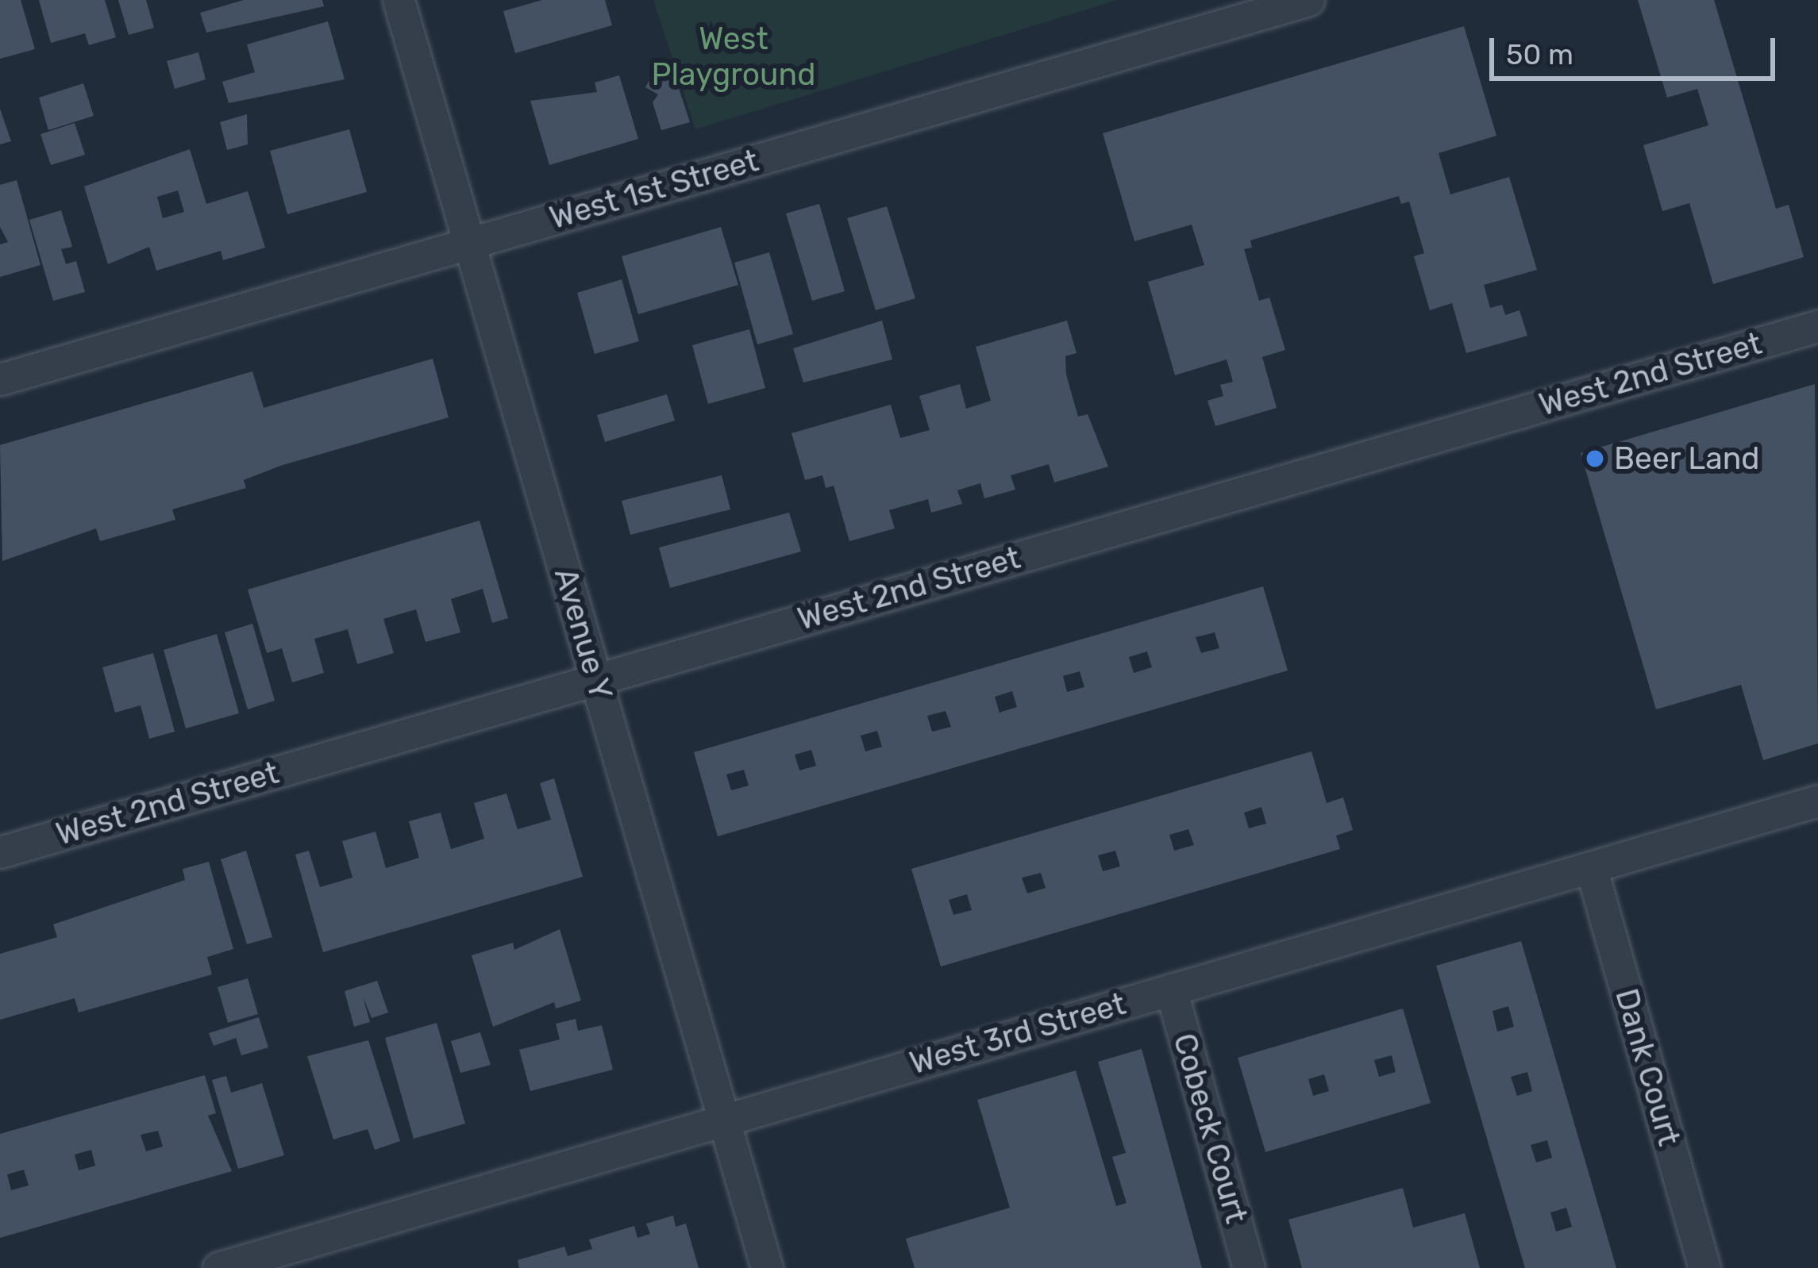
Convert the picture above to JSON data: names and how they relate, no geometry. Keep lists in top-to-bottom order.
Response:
{
  "streets": {
    "street": [
      "West 1st Street",
      "West 2nd Street",
      "Avenue Y",
      "West 3rd Street",
      "Dank Court",
      "Cobeck Court"
    ]
  },
  "crossings": [
    ["West 1st Street", "Avenue Y"],
    ["West 2nd Street", "Avenue Y"],
    ["Avenue Y", "West 3rd Street"],
    ["West 3rd Street", "Dank Court"],
    ["West 3rd Street", "Cobeck Court"]
  ],
  "parks": ["West Playground"],
  "places": ["Beer Land"],
  "scale_bar": "50 m"
}
